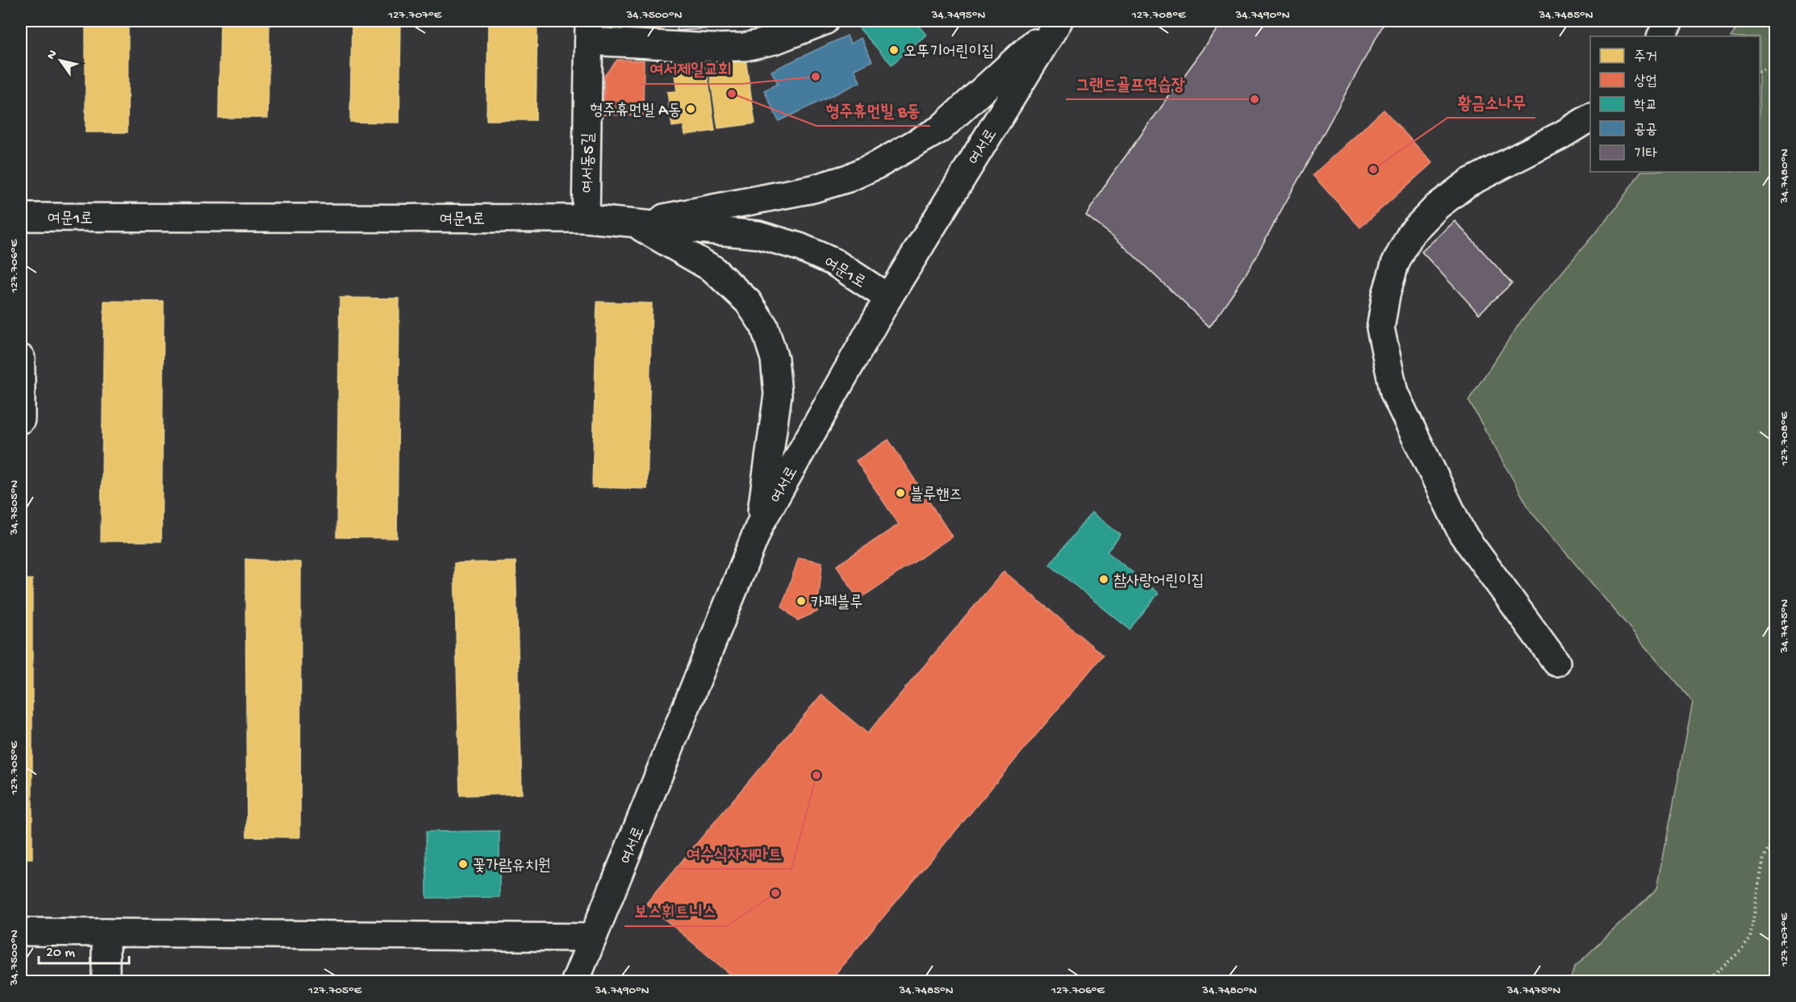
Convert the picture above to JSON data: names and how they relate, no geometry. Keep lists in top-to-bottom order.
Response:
{
  "streets": {
    "street": ["여서로", "여서동5길", "여문1로"]
  },
  "crossings": [
    ["여서로", "여문1로"],
    ["여서동5길", "여문1로"]
  ],
  "places": [
    "오뚜기어린이집",
    "여서제일교회",
    "형주휴먼빌 B동",
    "그랜드골프연습장",
    "형주휴먼빌 A동",
    "황금소나무",
    "블루핸즈",
    "참사랑어린이집",
    "카페블루",
    "여수식자재마트",
    "꽃가람유치원",
    "보스휘트니스"
  ],
  "legend": [
    "주거",
    "상업",
    "학교",
    "공공",
    "기타"
  ],
  "scale_bar": "20 m",
  "north": "top left",
  "coordinates": [
    "127.707°E",
    "34.7500°N",
    "34.7495°N",
    "127.708°E",
    "34.7490°N",
    "34.7485°N",
    "34.7480°N",
    "127.706°E",
    "34.7505°N",
    "34.7475°N",
    "127.705°E"
  ]
}
